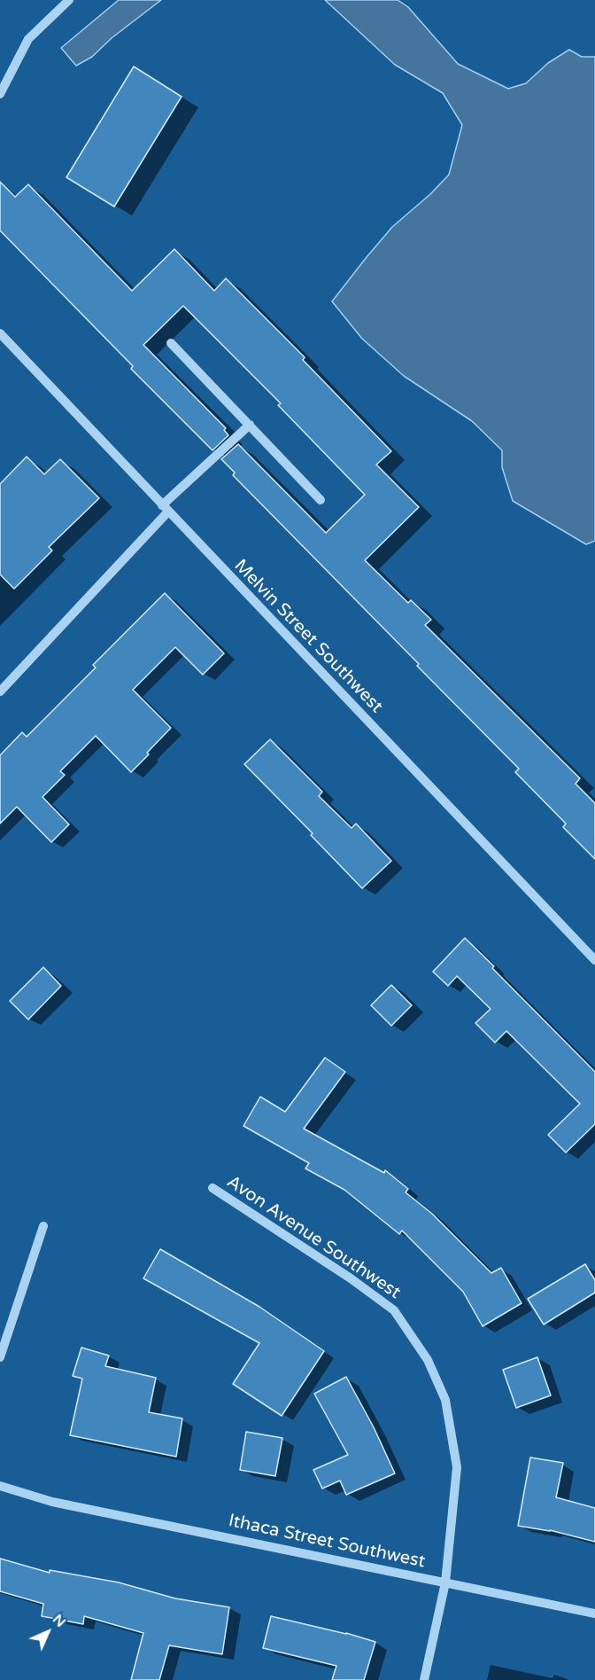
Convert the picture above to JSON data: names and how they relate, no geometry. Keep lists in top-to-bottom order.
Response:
{
  "streets": {
    "street": ["Melvin Street Southwest", "Avon Avenue Southwest", "Ithaca Street Southwest"]
  },
  "crossings": [
    ["Avon Avenue Southwest", "Ithaca Street Southwest"]
  ],
  "north": "top right"
}
